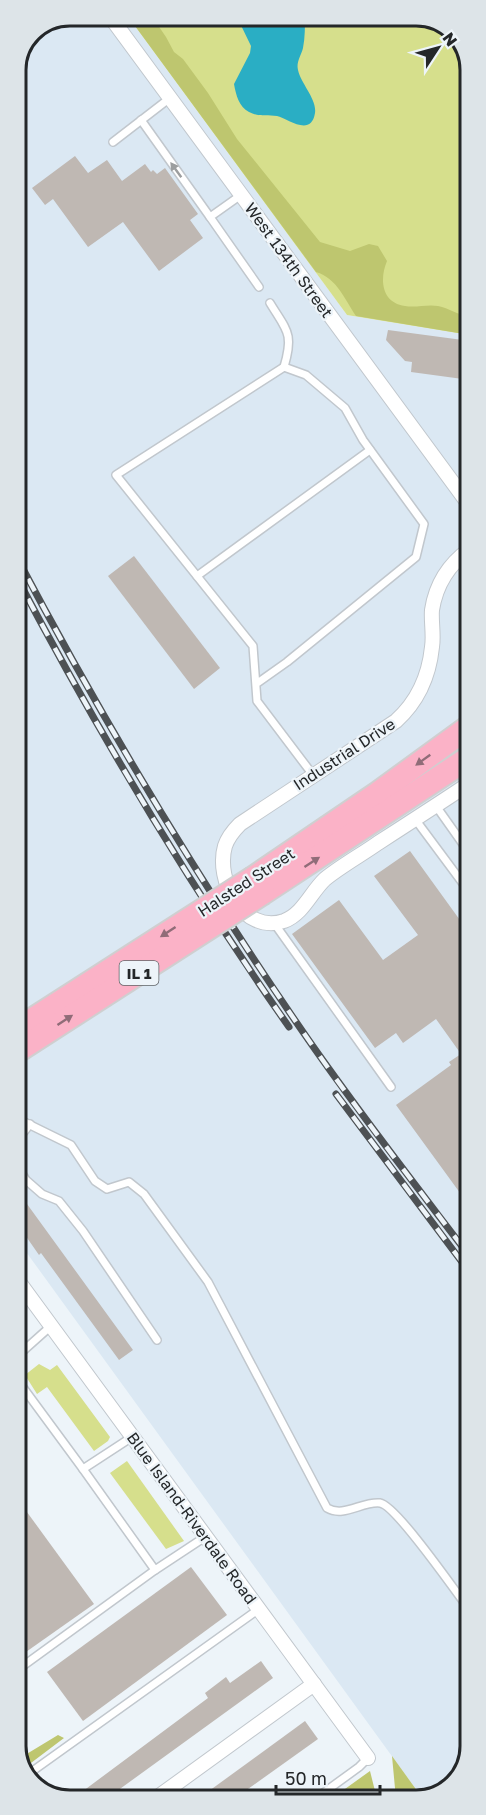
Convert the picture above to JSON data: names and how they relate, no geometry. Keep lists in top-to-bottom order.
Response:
{
  "streets": {
    "main road": ["Halsted Street", "IL 1"],
    "street": ["West 134th Street", "Industrial Drive", "Blue Island-Riverdale Road"]
  },
  "scale_bar": "50 m",
  "north": "top right"
}
